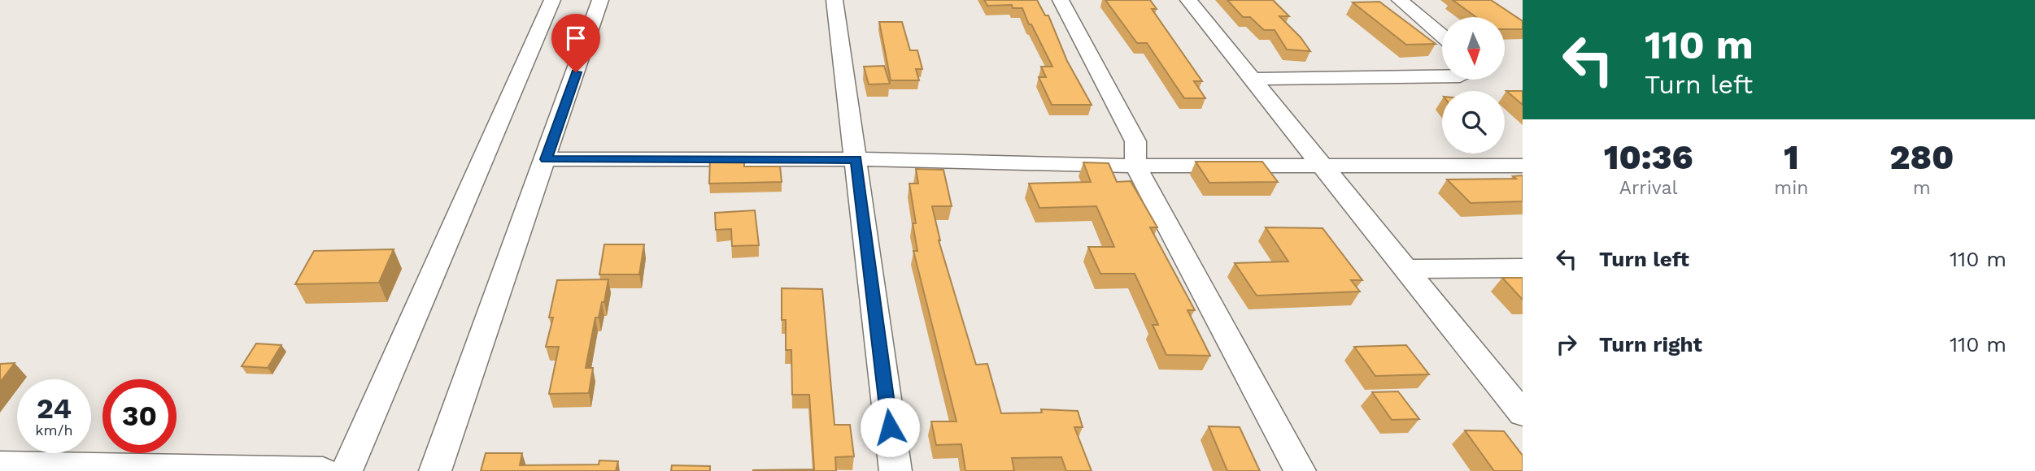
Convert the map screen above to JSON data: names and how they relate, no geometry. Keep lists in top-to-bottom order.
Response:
{
  "north": "bottom",
  "page": {
    "turn": ["110 m", "Turn left"],
    "eta": [
      "10:36",
      "Arrival",
      "1",
      "min",
      "280",
      "m"
    ],
    "list": [
      {
        "name": "Turn left",
        "value": "110 m"
      },
      {
        "name": "Turn right",
        "value": "110 m"
      }
    ],
    "speed": "24 km/h",
    "limit": "30"
  }
}
